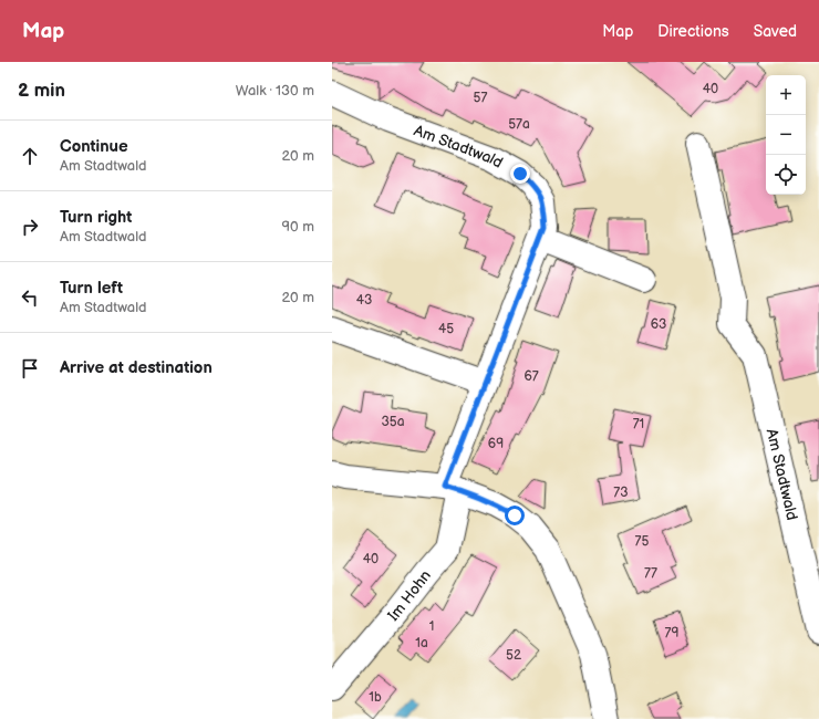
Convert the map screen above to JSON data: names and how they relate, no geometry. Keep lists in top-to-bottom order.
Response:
{
  "streets": {
    "street": ["Am Stadtwald", "Im Hohn"]
  },
  "crossings": [
    ["Am Stadtwald", "Im Hohn"]
  ],
  "house_numbers": [
    "40",
    "57",
    "57a",
    "43",
    "63",
    "45",
    "67",
    "35a",
    "71",
    "69",
    "73",
    "75",
    "40",
    "77",
    "1",
    "79",
    "1a",
    "52",
    "1b"
  ],
  "page": {
    "header": "Map",
    "nav": ["Map", "Directions", "Saved"],
    "heading": ["2 min", "Walk · 130 m"],
    "map_buttons": ["+", "−"],
    "list": [
      ["Continue", "Am Stadtwald", "20 m"],
      ["Turn right", "Am Stadtwald", "90 m"],
      ["Turn left", "Am Stadtwald", "20 m"],
      "Arrive at destination"
    ]
  }
}
